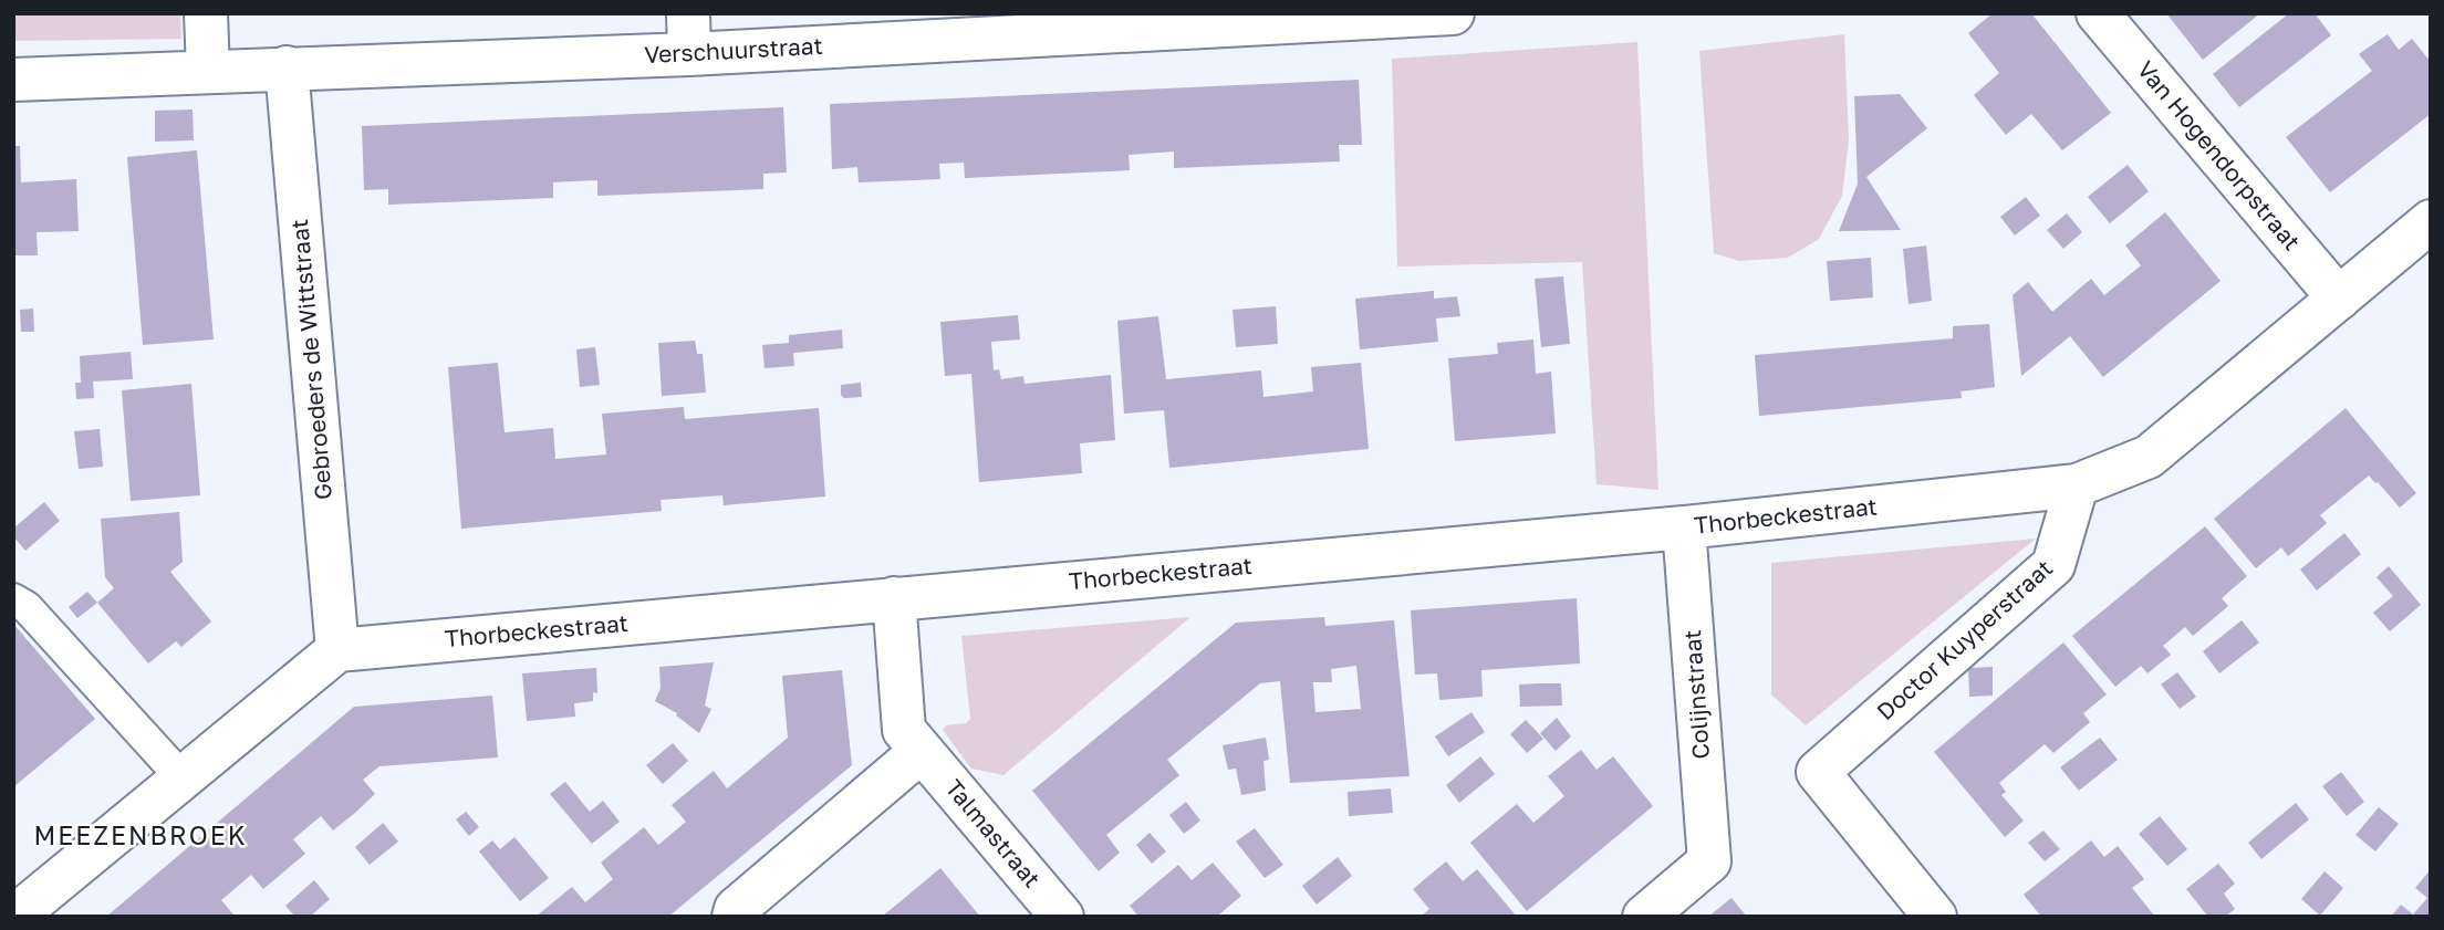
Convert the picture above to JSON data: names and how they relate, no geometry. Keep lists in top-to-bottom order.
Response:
{
  "streets": {
    "street": [
      "Verschuurstraat",
      "Van Hogendorpstraat",
      "Gebroeders de Wittstraat",
      "Thorbeckestraat",
      "Doctor Kuyperstraat",
      "Colijnstraat",
      "Talmastraat"
    ]
  },
  "crossings": [
    ["Verschuurstraat", "Gebroeders de Wittstraat"],
    ["Van Hogendorpstraat", "Thorbeckestraat"],
    ["Gebroeders de Wittstraat", "Thorbeckestraat"],
    ["Thorbeckestraat", "Doctor Kuyperstraat"],
    ["Thorbeckestraat", "Colijnstraat"],
    ["Thorbeckestraat", "Talmastraat"]
  ],
  "districts": ["MEEZENBROEK"]
}
